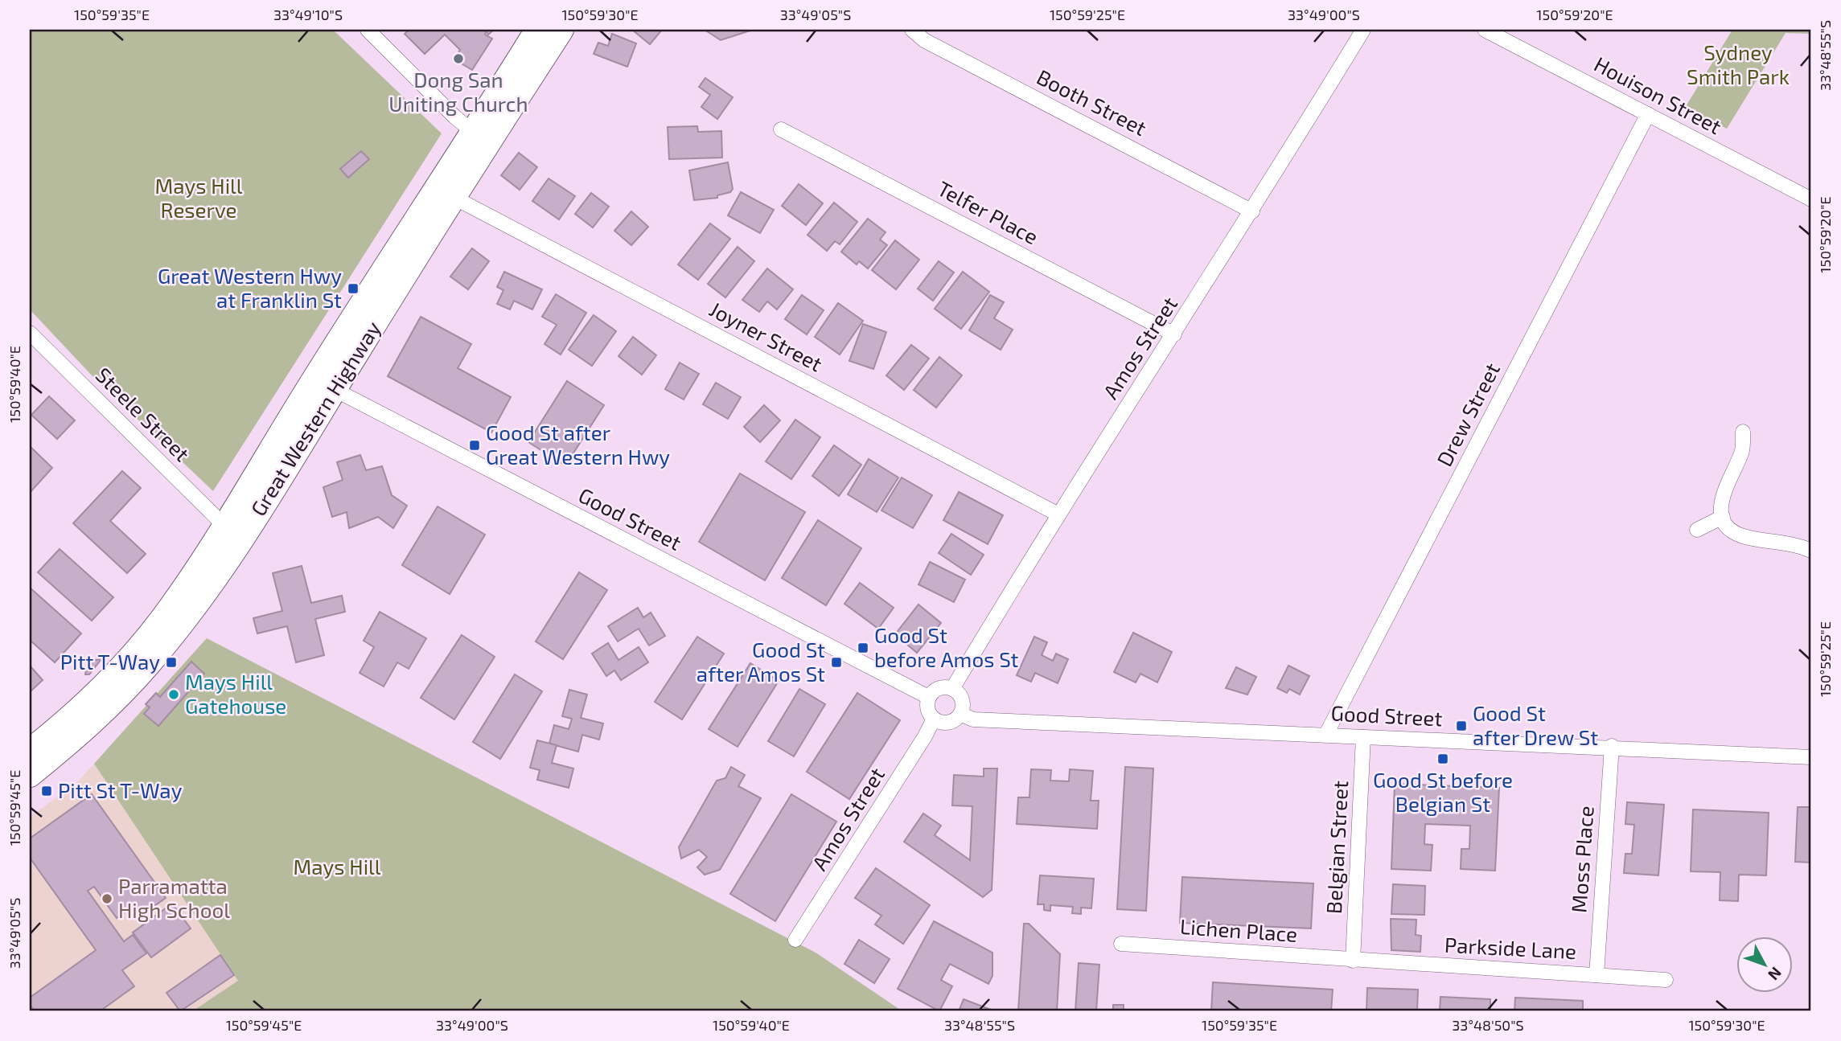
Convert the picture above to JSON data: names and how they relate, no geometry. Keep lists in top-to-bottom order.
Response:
{
  "streets": {
    "highway": ["Great Western Highway"],
    "street": [
      "Houison Street",
      "Booth Street",
      "Telfer Place",
      "Joyner Street",
      "Amos Street",
      "Steele Street",
      "Drew Street",
      "Good Street",
      "Belgian Street",
      "Moss Place",
      "Lichen Place",
      "Parkside Lane"
    ]
  },
  "crossings": [
    ["Houison Street", "Drew Street"],
    ["Booth Street", "Amos Street"],
    ["Telfer Place", "Amos Street"],
    ["Joyner Street", "Amos Street"],
    ["Joyner Street", "Great Western Highway"],
    ["Amos Street", "Good Street"],
    ["Steele Street", "Great Western Highway"],
    ["Drew Street", "Good Street"],
    ["Great Western Highway", "Good Street"],
    ["Good Street", "Belgian Street"],
    ["Good Street", "Moss Place"],
    ["Belgian Street", "Lichen Place"],
    ["Belgian Street", "Parkside Lane"],
    ["Moss Place", "Parkside Lane"],
    ["Lichen Place", "Parkside Lane"]
  ],
  "parks": ["Sydney Smith Park", "Mays Hill Reserve", "Mays Hill"],
  "places": {
    "other": ["Dong San Uniting Church", "Mays Hill Gatehouse", "Parramatta High School"],
    "transit": [
      "Great Western Hwy at Franklin St",
      "Good St after Great Western Hwy",
      "Good St before Amos St",
      "Pitt T-Way",
      "Good St after Amos St",
      "Good St after Drew St",
      "Good St before Belgian St",
      "Pitt St T-Way"
    ]
  },
  "north": "bottom right",
  "coordinates": [
    "150°59'35\"E",
    "33°49'10\"S",
    "150°59'30\"E",
    "33°49'05\"S",
    "150°59'25\"E",
    "33°49'00\"S",
    "150°59'20\"E",
    "33°48'55\"S",
    "150°59'40\"E",
    "150°59'45\"E",
    "33°48'50\"S"
  ]
}
